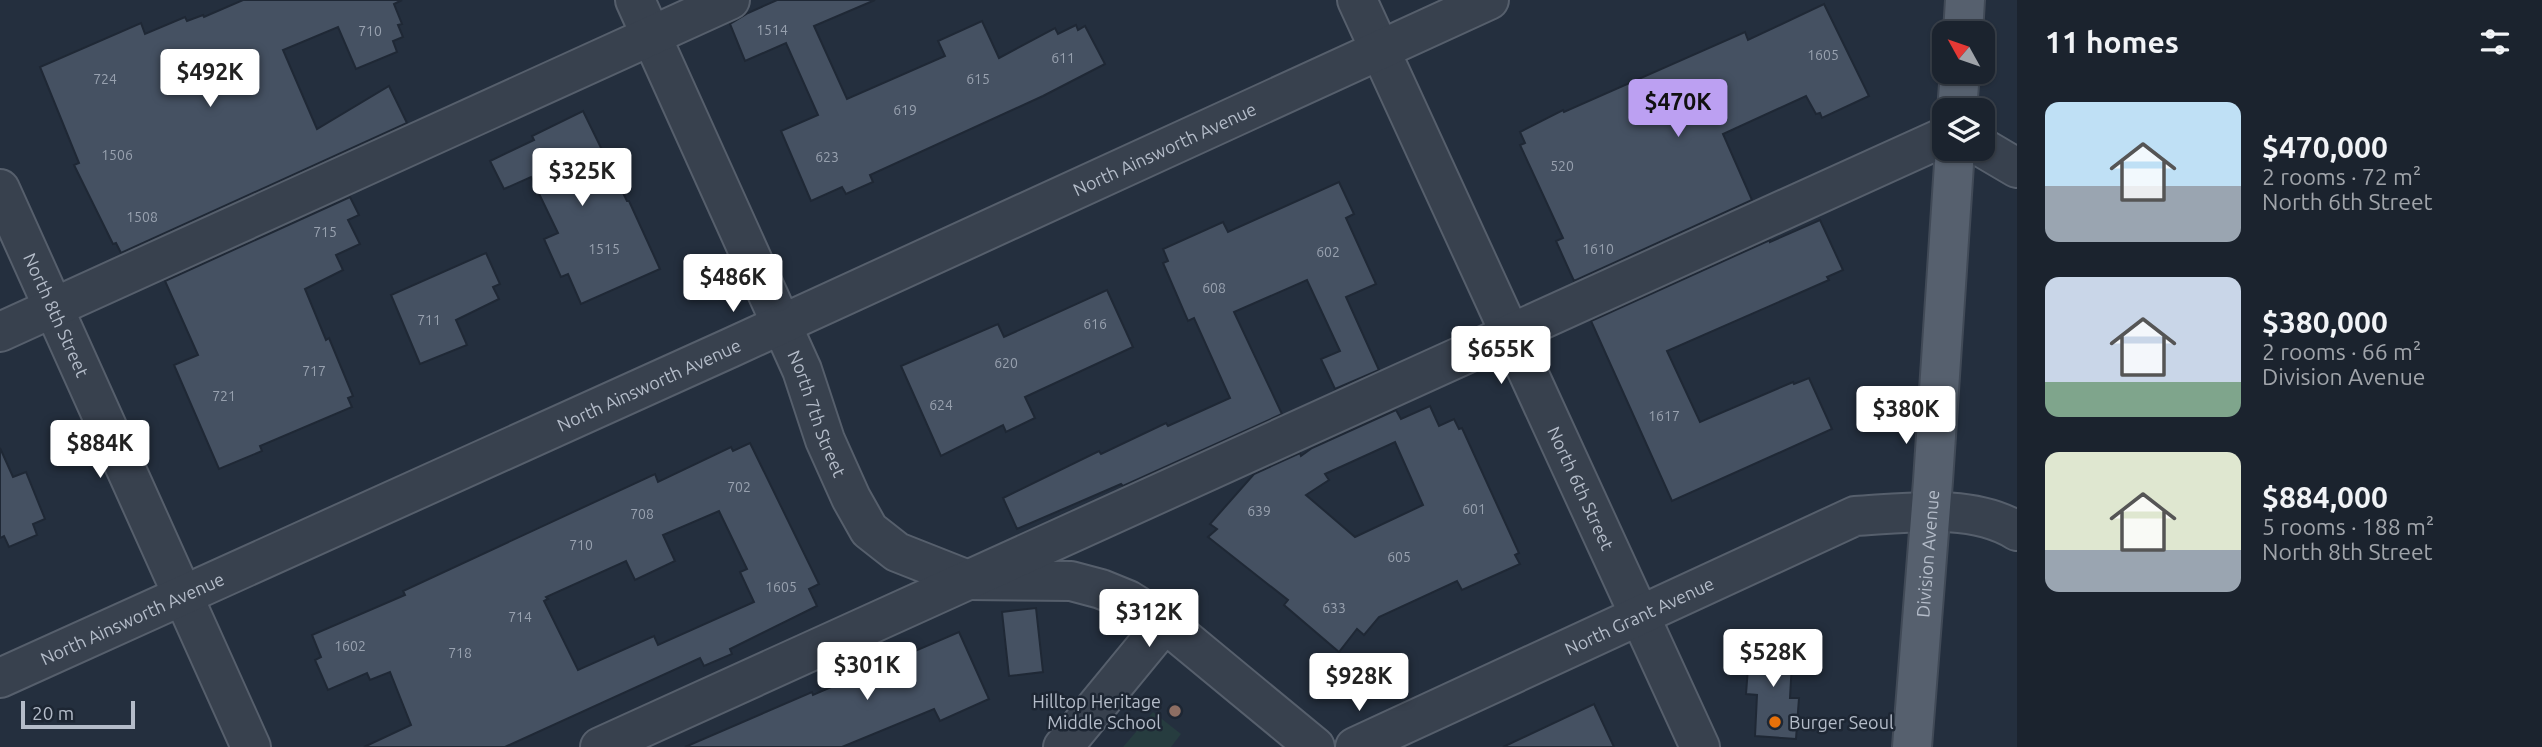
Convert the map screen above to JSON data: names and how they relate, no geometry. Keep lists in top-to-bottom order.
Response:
{
  "streets": {
    "main road": ["Division Avenue"],
    "street": [
      "North Ainsworth Avenue",
      "North 8th Street",
      "North 7th Street",
      "North 6th Street",
      "North Grant Avenue"
    ]
  },
  "crossings": [
    ["North Ainsworth Avenue", "North 8th Street"],
    ["North Ainsworth Avenue", "North 7th Street"],
    ["North Ainsworth Avenue", "North 6th Street"],
    ["North 6th Street", "North Grant Avenue"],
    ["Division Avenue", "North Grant Avenue"]
  ],
  "places": ["Hilltop Heritage Middle School", "Burger Seoul"],
  "house_numbers": [
    "1514",
    "710",
    "1605",
    "611",
    "724",
    "615",
    "619",
    "1506",
    "623",
    "520",
    "1508",
    "715",
    "1515",
    "1610",
    "602",
    "608",
    "711",
    "616",
    "620",
    "717",
    "721",
    "624",
    "1617",
    "702",
    "601",
    "639",
    "708",
    "710",
    "605",
    "1605",
    "633",
    "714",
    "1602",
    "718"
  ],
  "scale_bar": "20 m",
  "north": "top left",
  "page": {
    "heading": "11 homes",
    "price": [
      "$492K",
      "$470K",
      "$325K",
      "$486K",
      "$655K",
      "$380K",
      "$884K",
      "$312K",
      "$528K",
      "$301K",
      "$928K"
    ],
    "list": [
      {
        "name": "$470,000",
        "note": "2 rooms · 72 m² · North 6th Street"
      },
      {
        "name": "$380,000",
        "note": "2 rooms · 66 m² · Division Avenue"
      },
      {
        "name": "$884,000",
        "note": "5 rooms · 188 m² · North 8th Street"
      }
    ],
    "scale": "20 m"
  }
}
